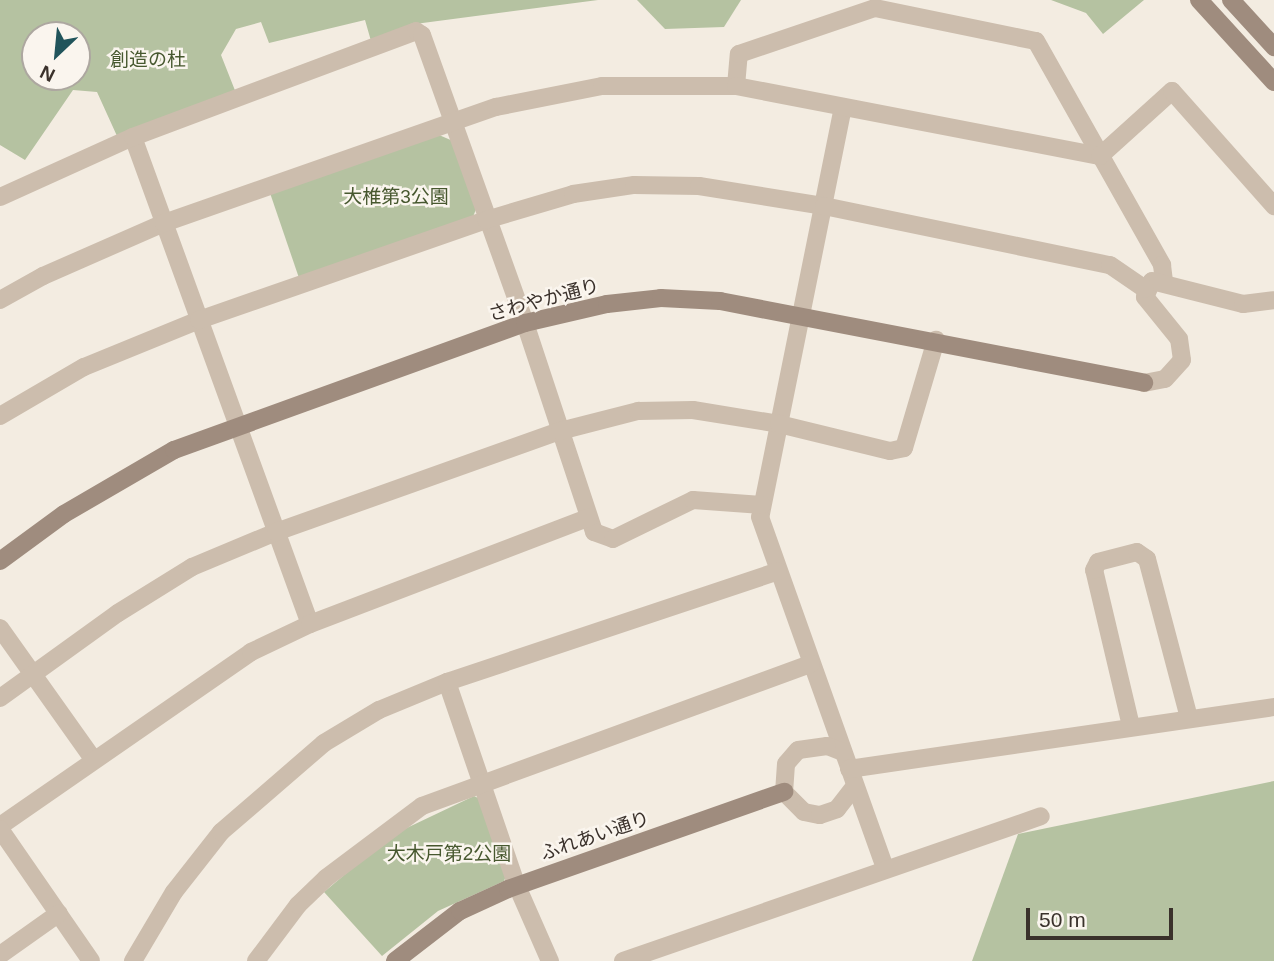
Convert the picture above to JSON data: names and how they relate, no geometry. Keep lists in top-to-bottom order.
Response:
{
  "streets": {
    "street": ["さわやか通り", "ふれあい通り"]
  },
  "parks": ["創造の杜", "大椎第3公園", "大木戸第2公園"],
  "scale_bar": "50 m",
  "north": "bottom left"
}
